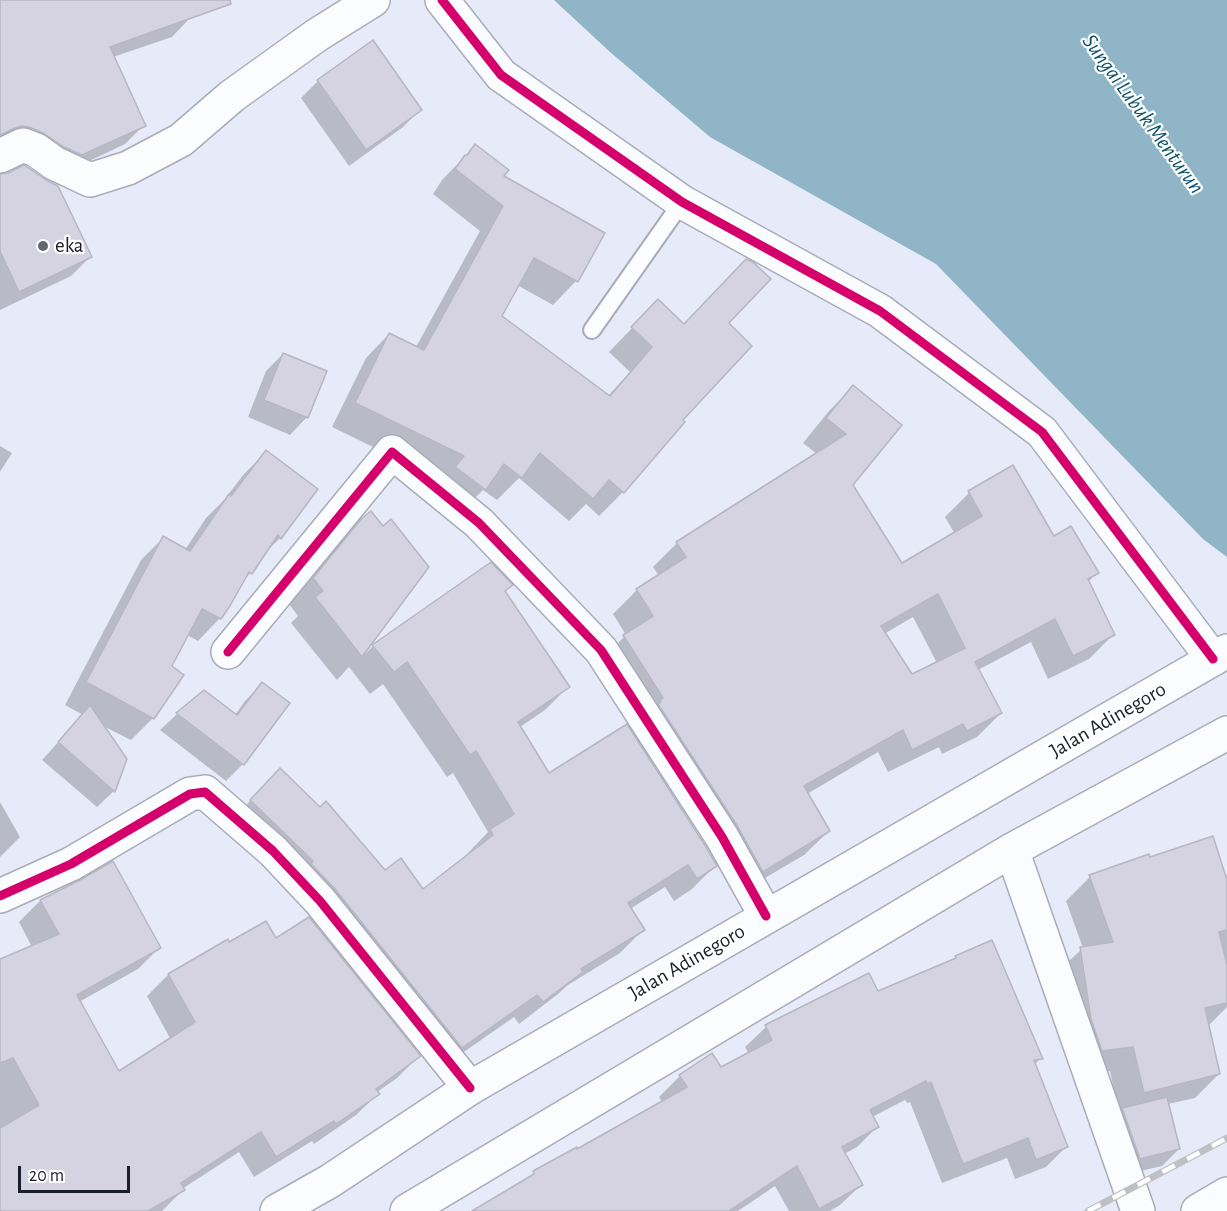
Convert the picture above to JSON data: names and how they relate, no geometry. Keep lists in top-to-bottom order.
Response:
{
  "streets": {
    "main road": ["Jalan Adinegoro"]
  },
  "water": ["Sungai Lubuk Menturun"],
  "places": ["eka"],
  "scale_bar": "20 m"
}
